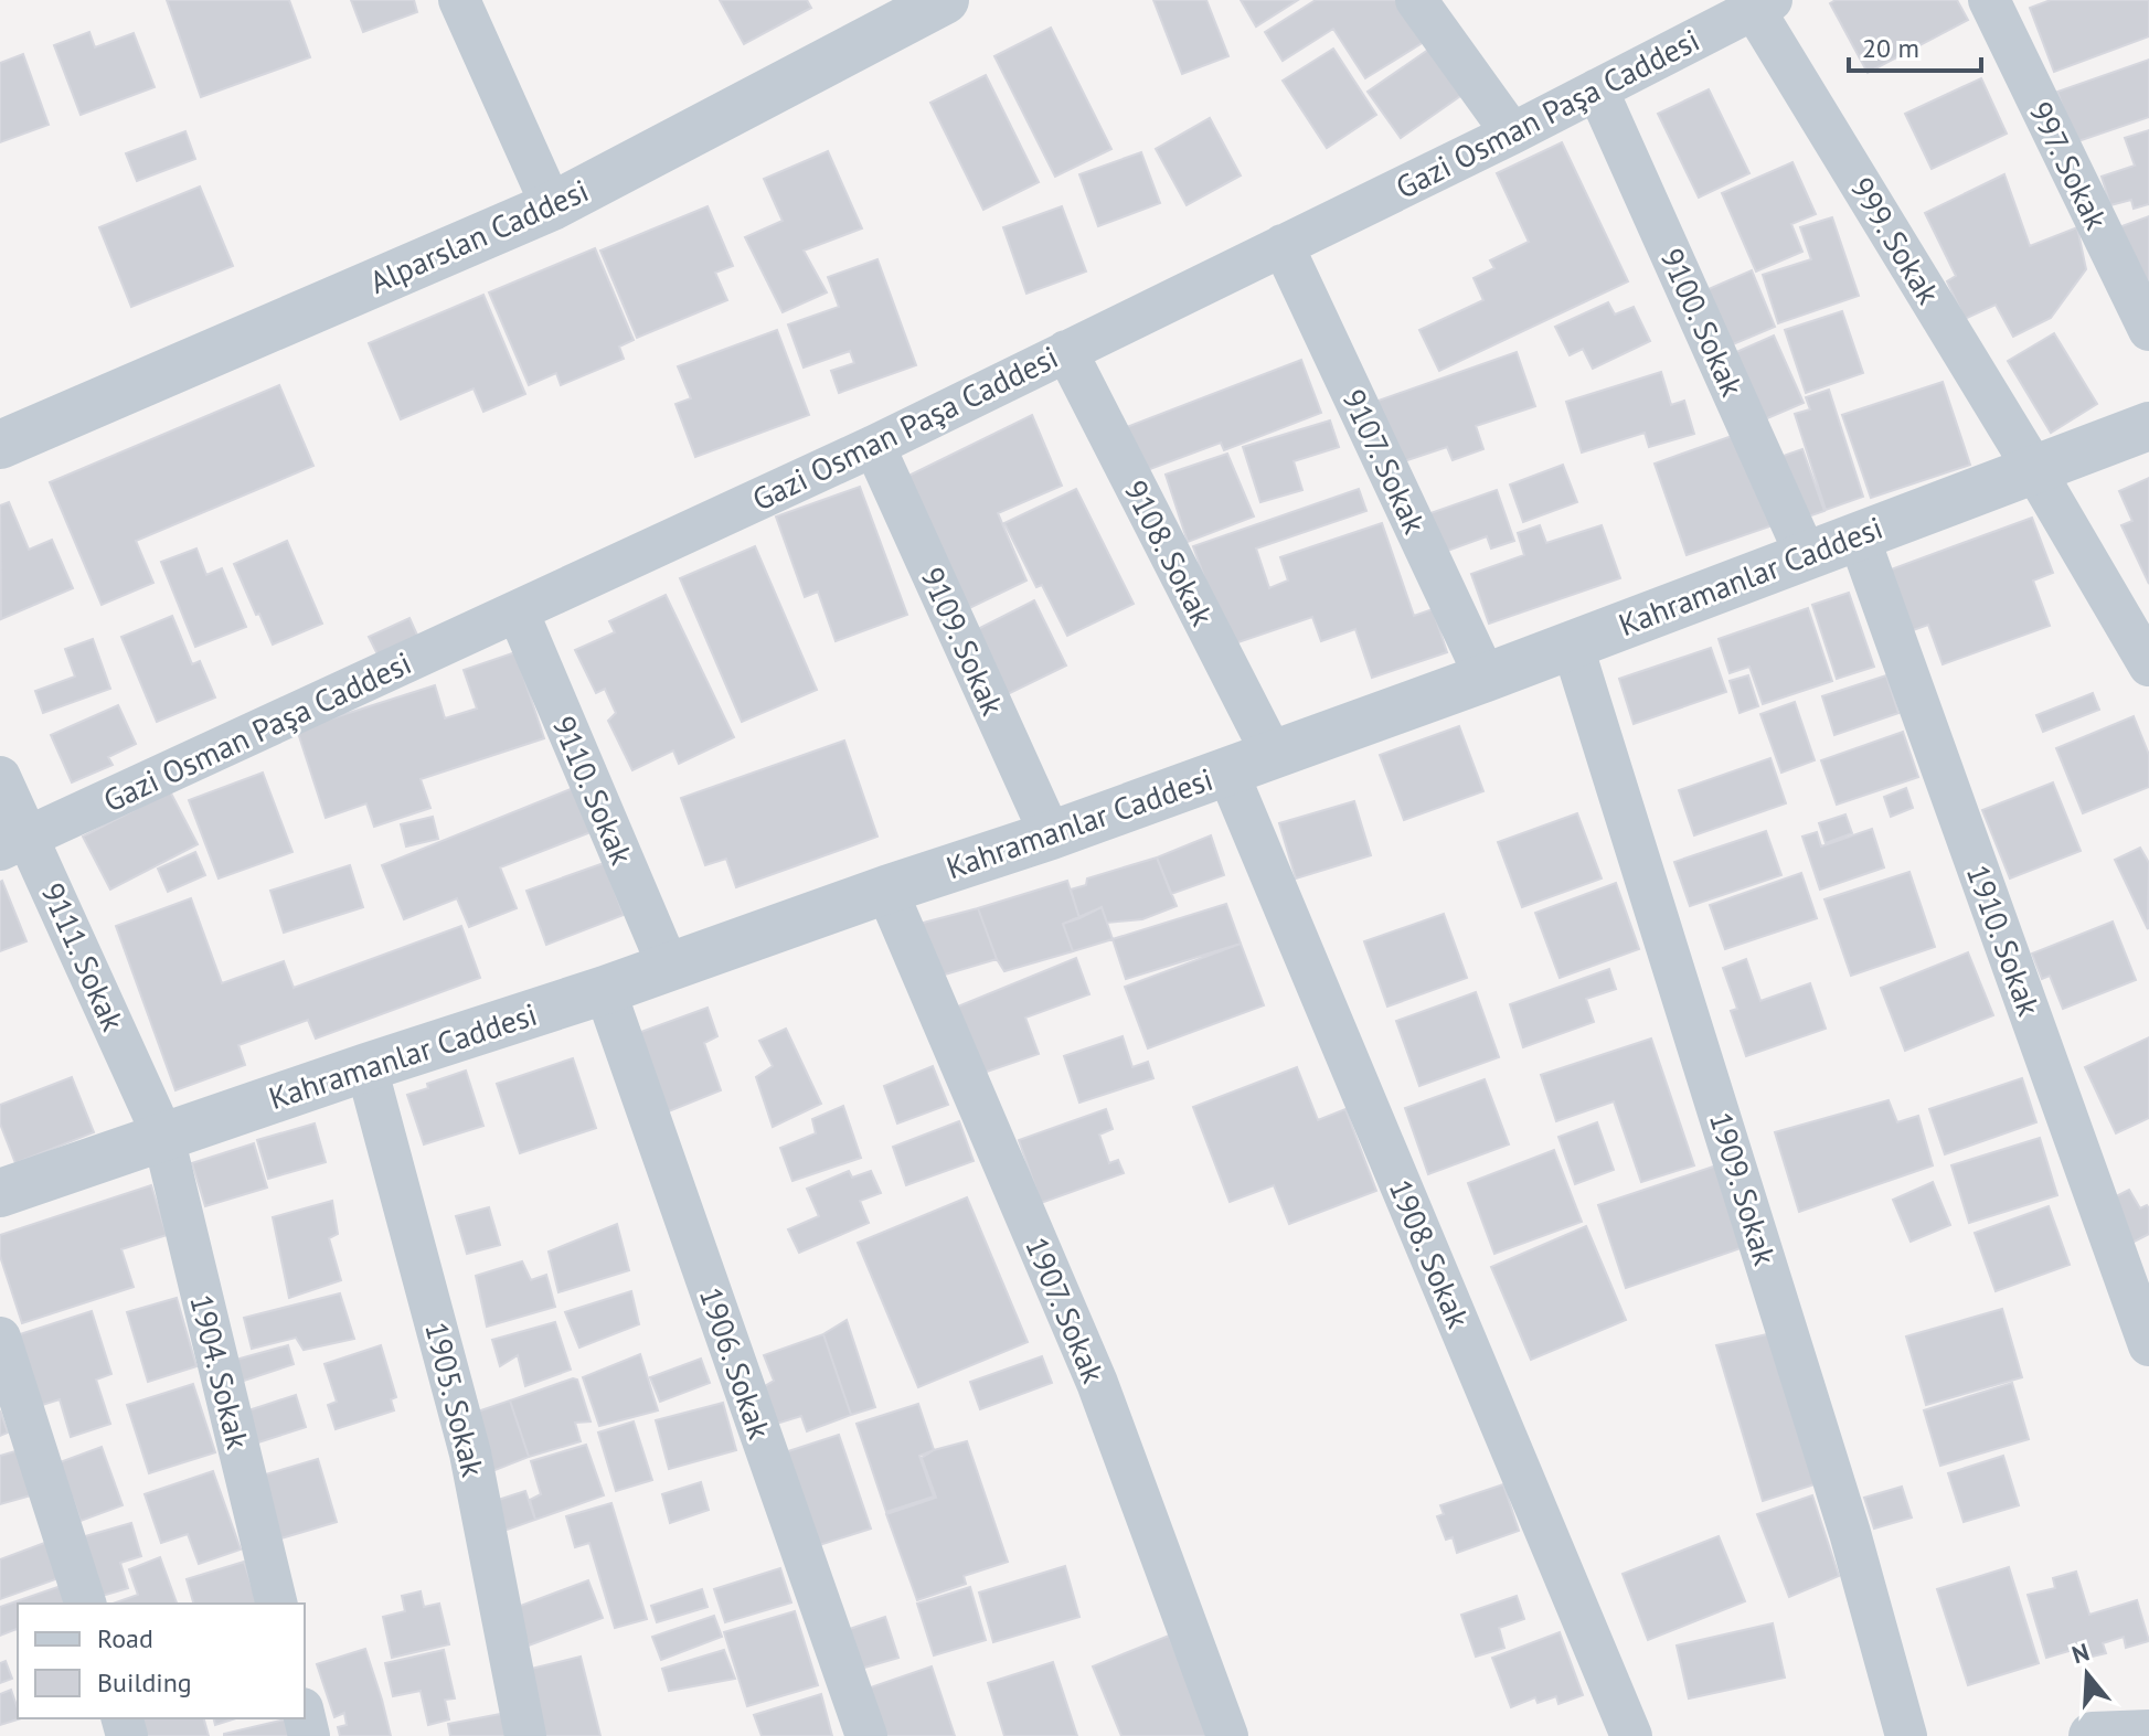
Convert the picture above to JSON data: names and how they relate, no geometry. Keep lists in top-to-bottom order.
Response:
{
  "streets": {
    "street": [
      "Gazi Osman Paşa Caddesi",
      "997. Sokak",
      "Alparslan Caddesi",
      "999. Sokak",
      "9100. Sokak",
      "9107. Sokak",
      "9108. Sokak",
      "Kahramanlar Caddesi",
      "9109. Sokak",
      "9110. Sokak",
      "1910. Sokak",
      "9111. Sokak",
      "1909. Sokak",
      "1908. Sokak",
      "1907. Sokak",
      "1906. Sokak",
      "1904. Sokak",
      "1905. Sokak"
    ]
  },
  "crossings": [
    ["Gazi Osman Paşa Caddesi", "999. Sokak"],
    ["Gazi Osman Paşa Caddesi", "9100. Sokak"],
    ["Gazi Osman Paşa Caddesi", "9107. Sokak"],
    ["Gazi Osman Paşa Caddesi", "9108. Sokak"],
    ["Gazi Osman Paşa Caddesi", "9109. Sokak"],
    ["Gazi Osman Paşa Caddesi", "9110. Sokak"],
    ["Gazi Osman Paşa Caddesi", "9111. Sokak"],
    ["999. Sokak", "Kahramanlar Caddesi"],
    ["9100. Sokak", "Kahramanlar Caddesi"],
    ["9107. Sokak", "Kahramanlar Caddesi"],
    ["9108. Sokak", "Kahramanlar Caddesi"],
    ["Kahramanlar Caddesi", "9109. Sokak"],
    ["Kahramanlar Caddesi", "9110. Sokak"],
    ["Kahramanlar Caddesi", "1910. Sokak"],
    ["Kahramanlar Caddesi", "9111. Sokak"],
    ["Kahramanlar Caddesi", "1909. Sokak"],
    ["Kahramanlar Caddesi", "1908. Sokak"],
    ["Kahramanlar Caddesi", "1907. Sokak"],
    ["Kahramanlar Caddesi", "1906. Sokak"],
    ["Kahramanlar Caddesi", "1904. Sokak"],
    ["Kahramanlar Caddesi", "1905. Sokak"],
    ["9111. Sokak", "1904. Sokak"]
  ],
  "legend": ["Road", "Building"],
  "scale_bar": "20 m",
  "north": "top"
}
